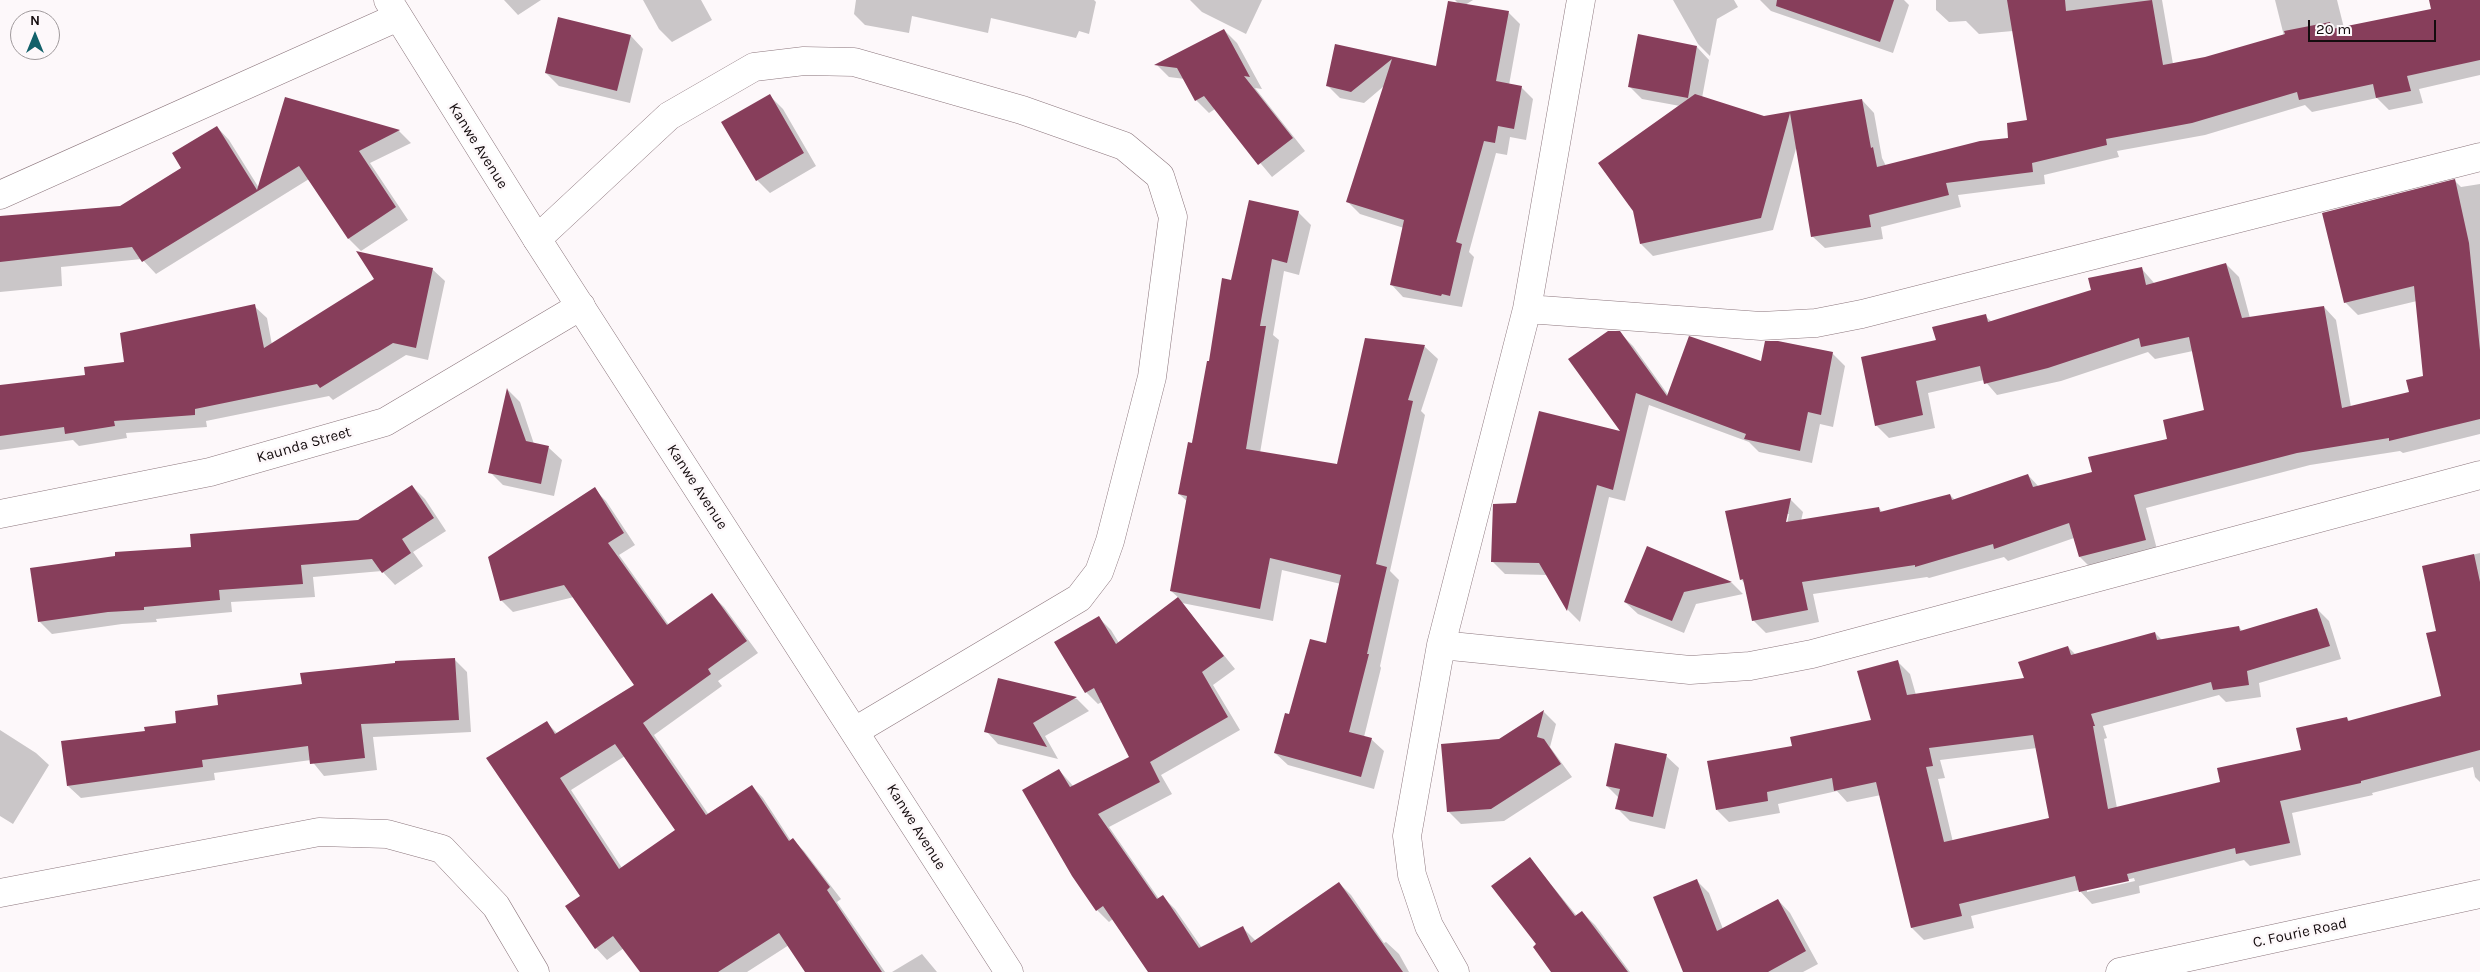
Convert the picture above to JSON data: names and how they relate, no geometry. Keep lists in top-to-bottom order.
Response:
{
  "streets": {
    "street": ["Kanwe Avenue", "Kaunda Street", "C. Fourie Road"]
  },
  "crossings": [
    ["Kanwe Avenue", "Kaunda Street"]
  ],
  "scale_bar": "20 m",
  "north": "top"
}
